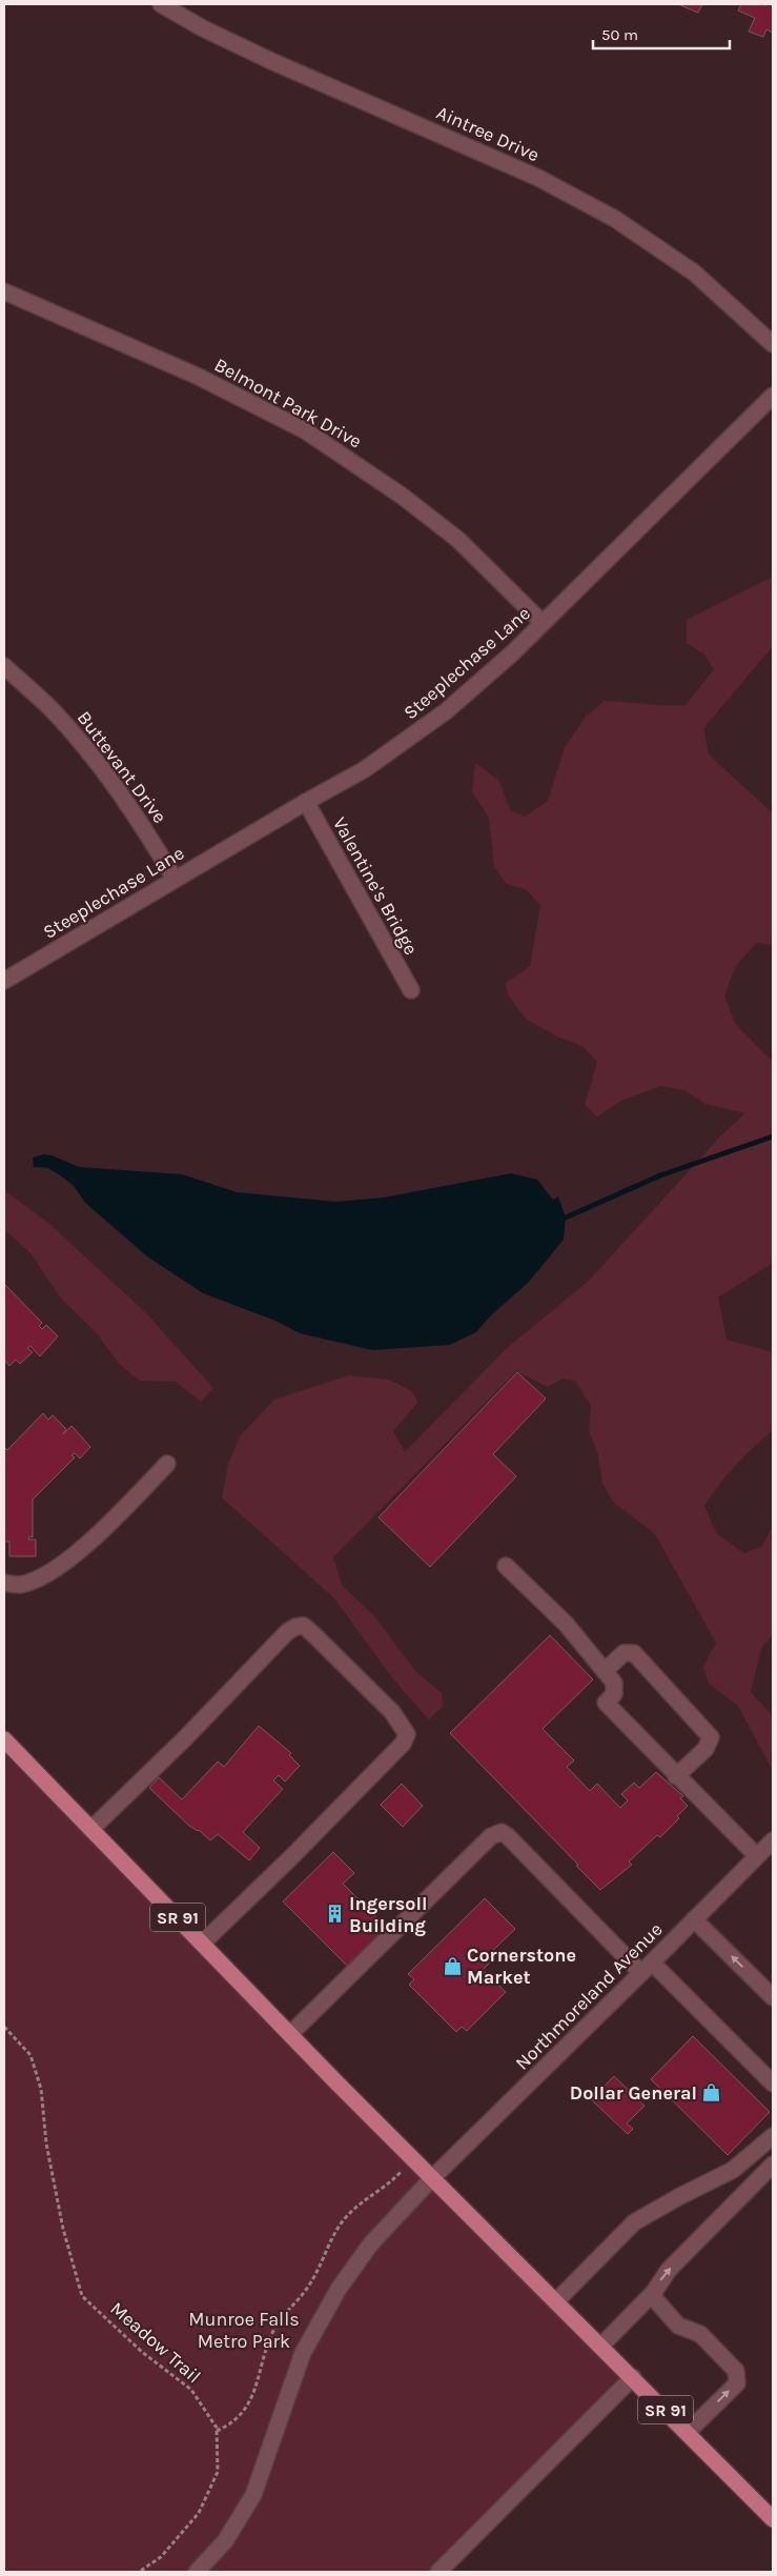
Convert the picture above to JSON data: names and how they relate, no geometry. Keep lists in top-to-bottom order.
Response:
{
  "streets": {
    "main road": ["SR 91"],
    "street": [
      "Aintree Drive",
      "Belmont Park Drive",
      "Steeplechase Lane",
      "Buttevant Drive",
      "Valentine's Bridge",
      "Northmoreland Avenue"
    ],
    "path": ["Meadow Trail"]
  },
  "crossings": [
    ["Belmont Park Drive", "Steeplechase Lane"],
    ["Steeplechase Lane", "Buttevant Drive"],
    ["Steeplechase Lane", "Valentine's Bridge"],
    ["SR 91", "Northmoreland Avenue"]
  ],
  "parks": ["Munroe Falls Metro Park"],
  "places": {
    "building": ["Ingersoll Building"],
    "shop": ["Cornerstone Market", "Dollar General"]
  },
  "scale_bar": "50 m"
}
